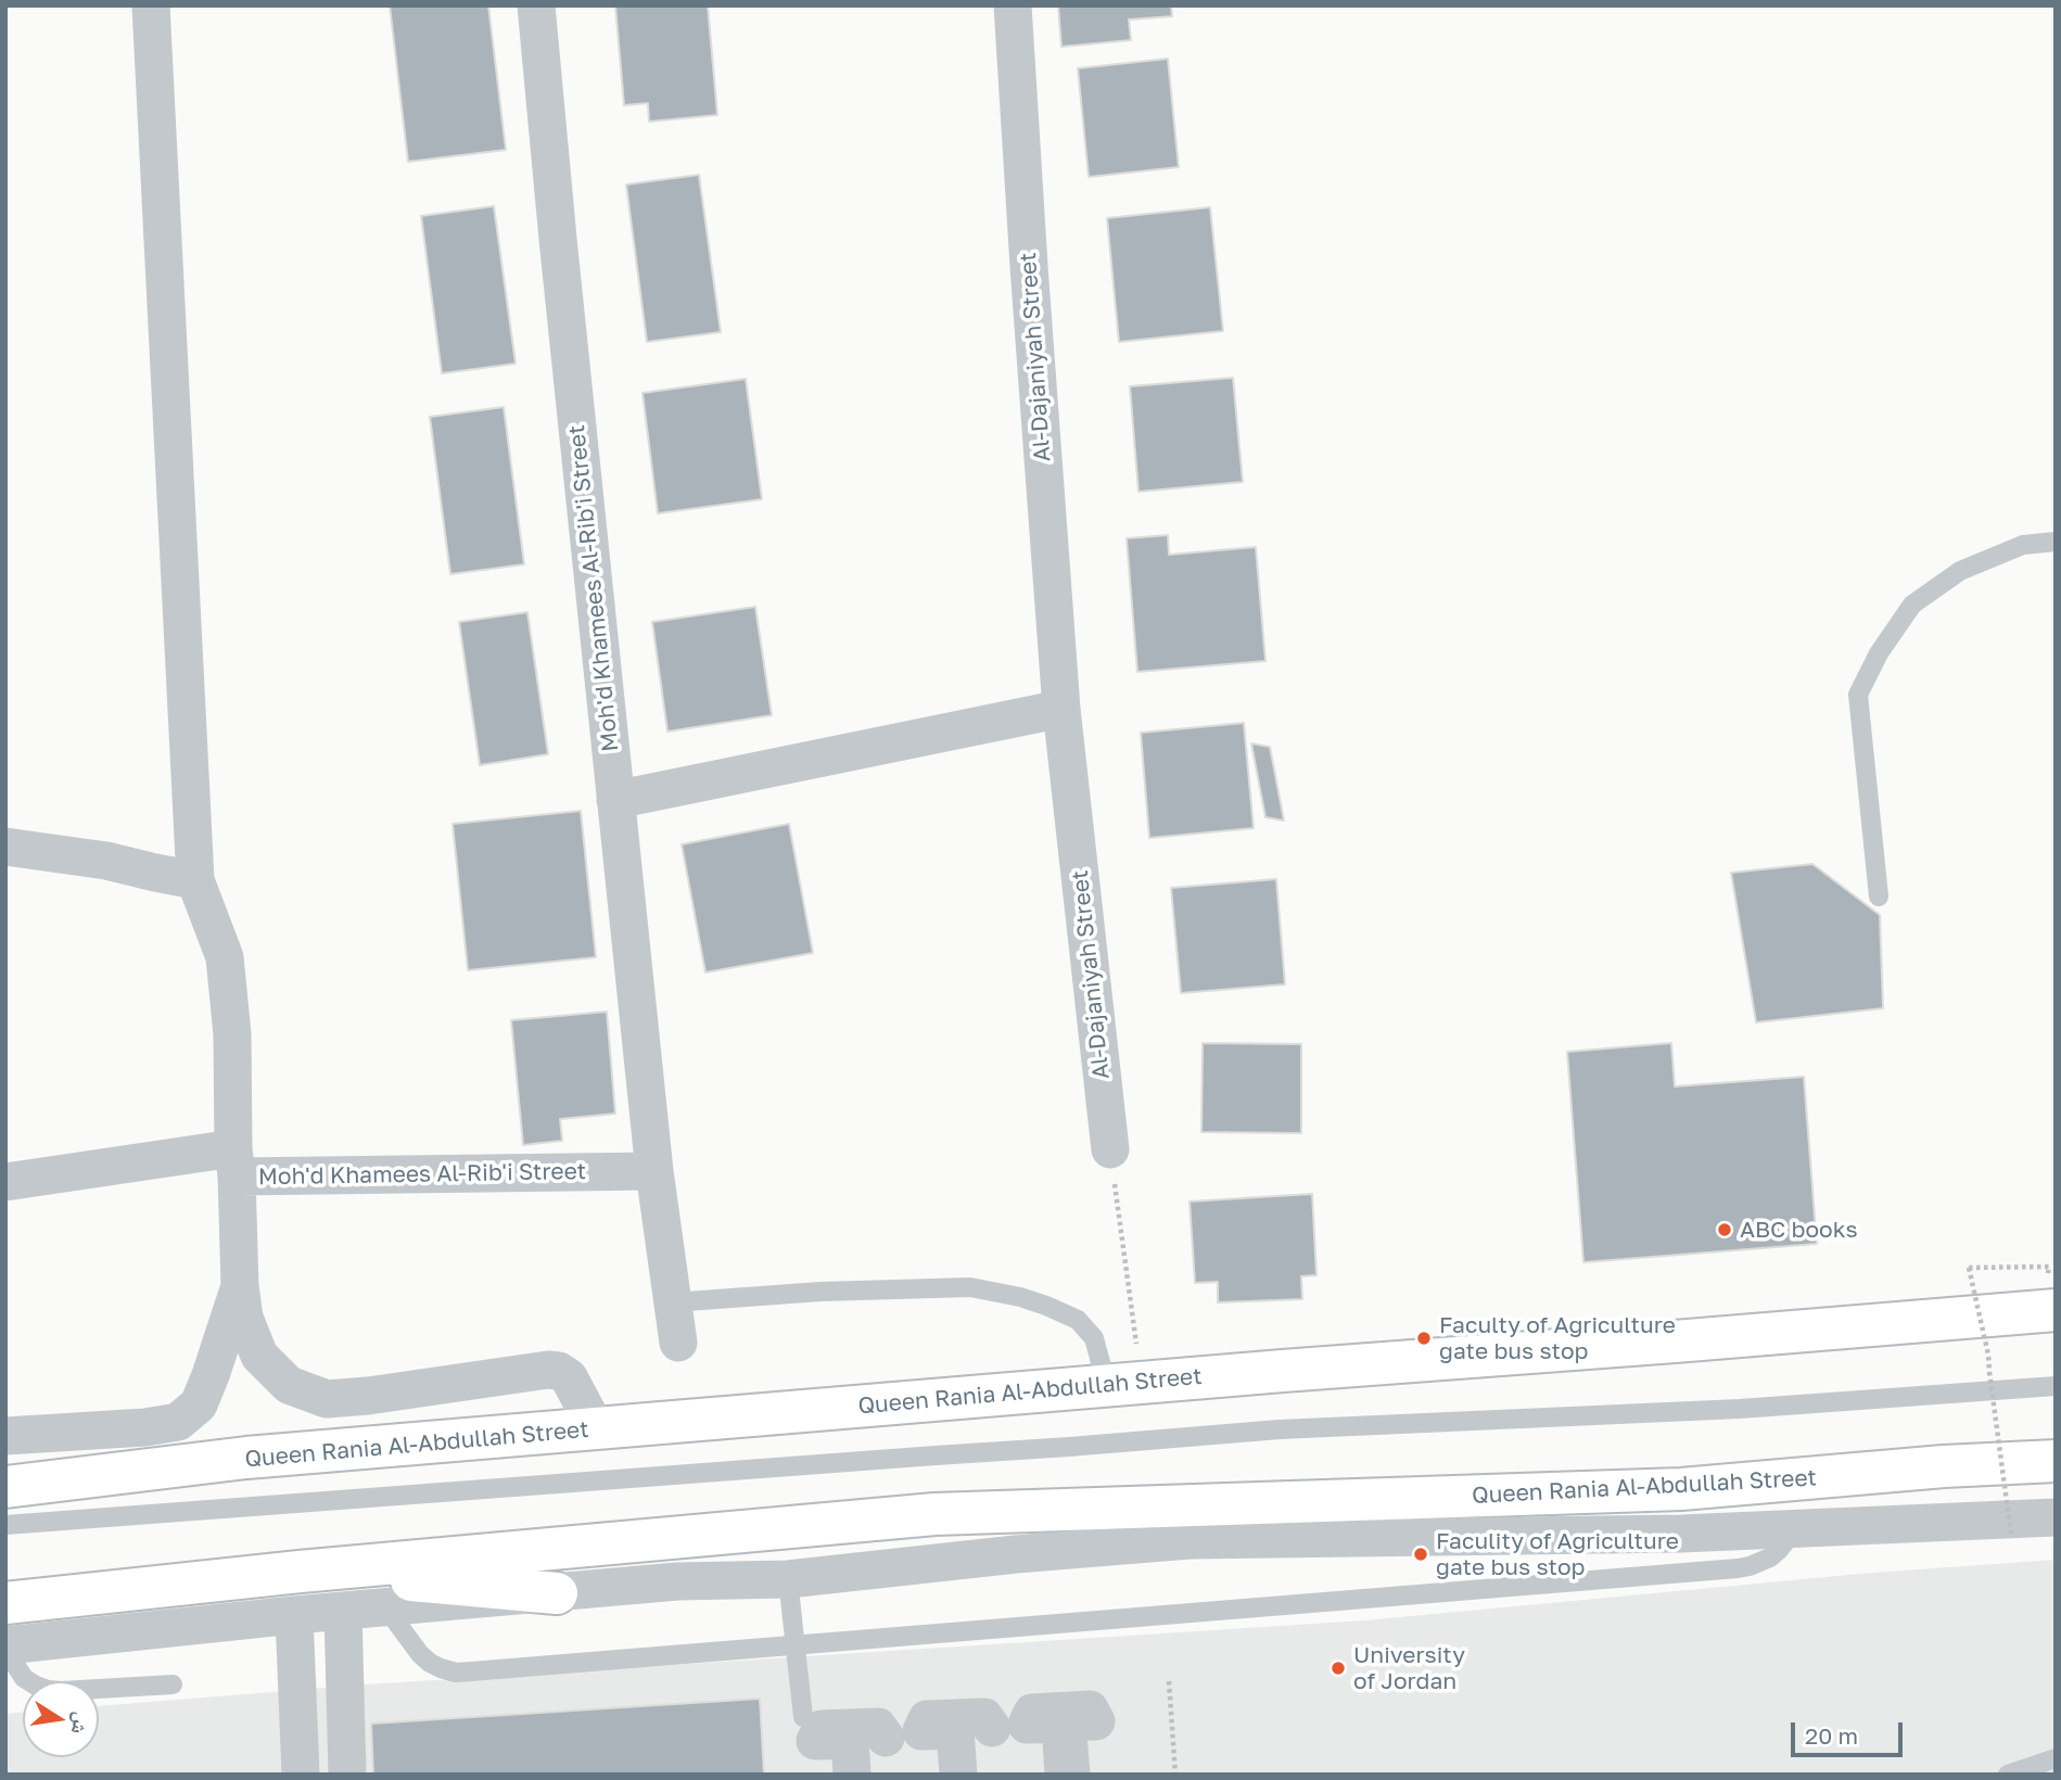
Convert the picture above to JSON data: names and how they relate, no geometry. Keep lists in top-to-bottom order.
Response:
{
  "streets": {
    "main road": ["Queen Rania Al-Abdullah Street"],
    "street": ["Al-Dajaniyah Street", "Moh'd Khamees Al-Rib'i Street"]
  },
  "places": [
    "ABC books",
    "Faculty of Agriculture gate bus stop",
    "Faculity of Agriculture gate bus stop",
    "University of Jordan"
  ],
  "scale_bar": "20 m",
  "north": "right"
}
